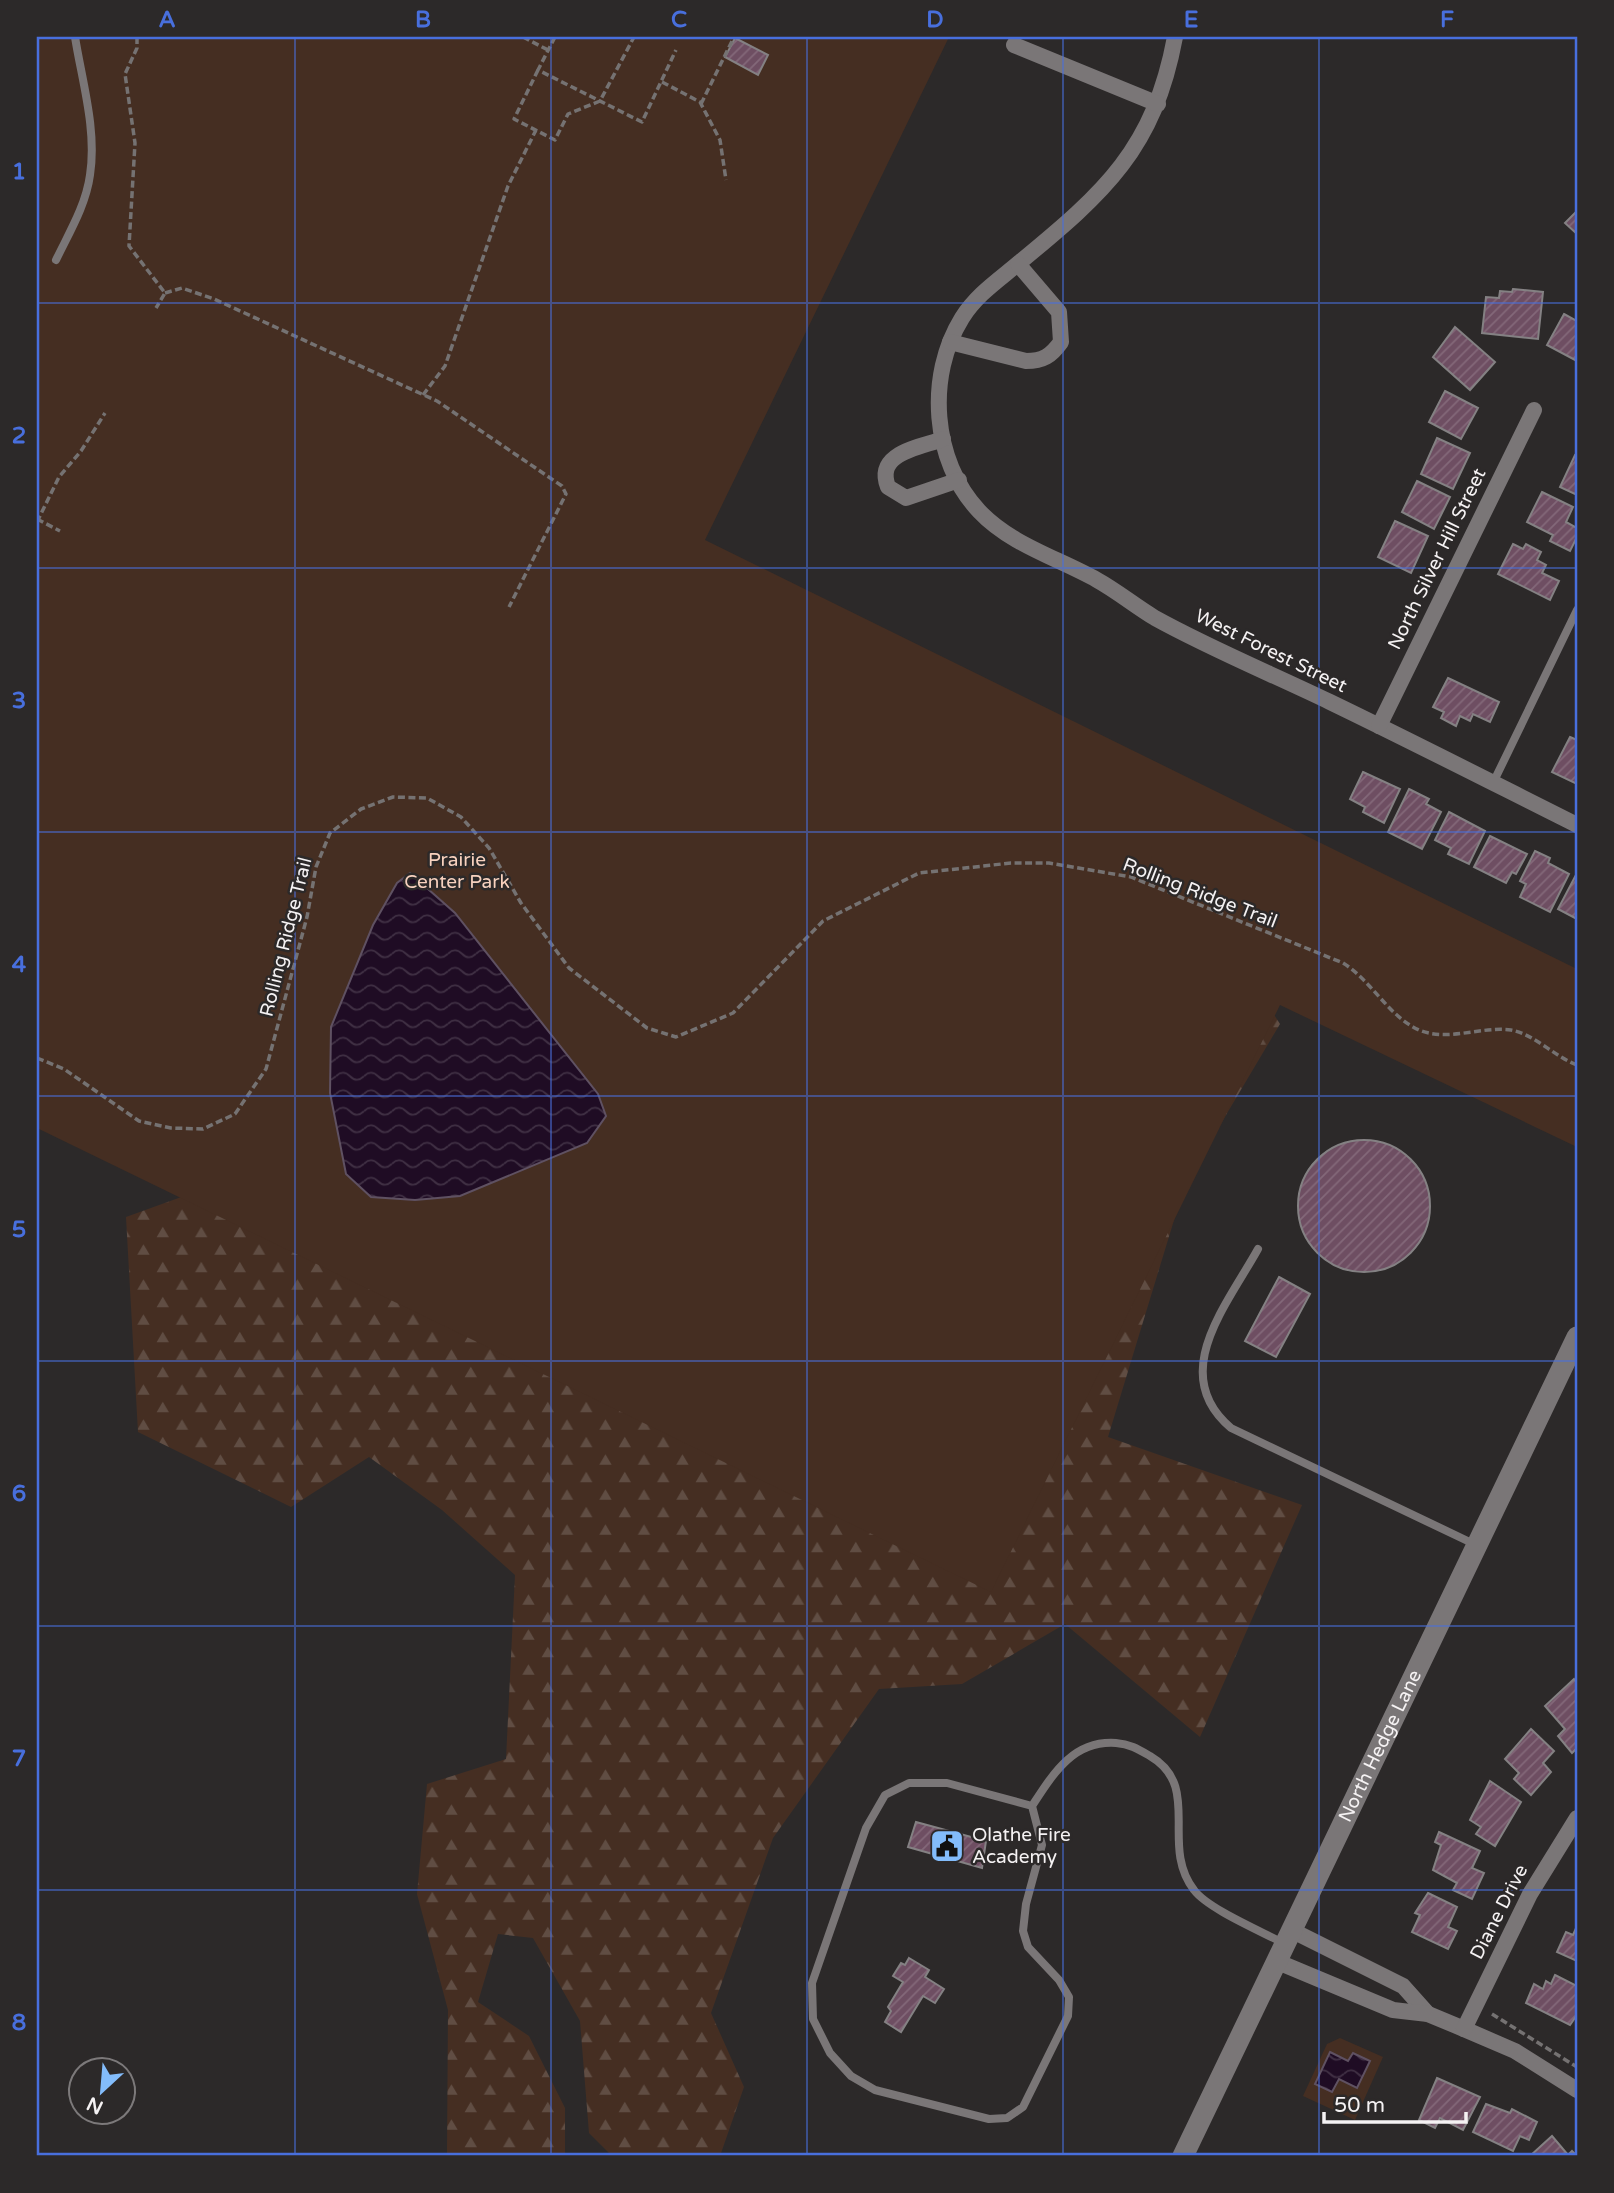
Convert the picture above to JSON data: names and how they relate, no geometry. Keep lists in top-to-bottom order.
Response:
{
  "streets": {
    "street": [
      "North Silver Hill Street",
      "West Forest Street",
      "North Hedge Lane",
      "Diane Drive"
    ],
    "path": ["Rolling Ridge Trail"]
  },
  "crossings": [
    ["North Silver Hill Street", "West Forest Street"]
  ],
  "parks": ["Prairie Center Park"],
  "places": {
    "public building": ["Olathe Fire Academy"]
  },
  "scale_bar": "50 m",
  "north": "bottom left",
  "grid": {
    "columns": [
      "A",
      "B",
      "C",
      "D",
      "E",
      "F"
    ],
    "rows": [
      "1",
      "2",
      "3",
      "4",
      "5",
      "6",
      "7",
      "8"
    ]
  }
}
